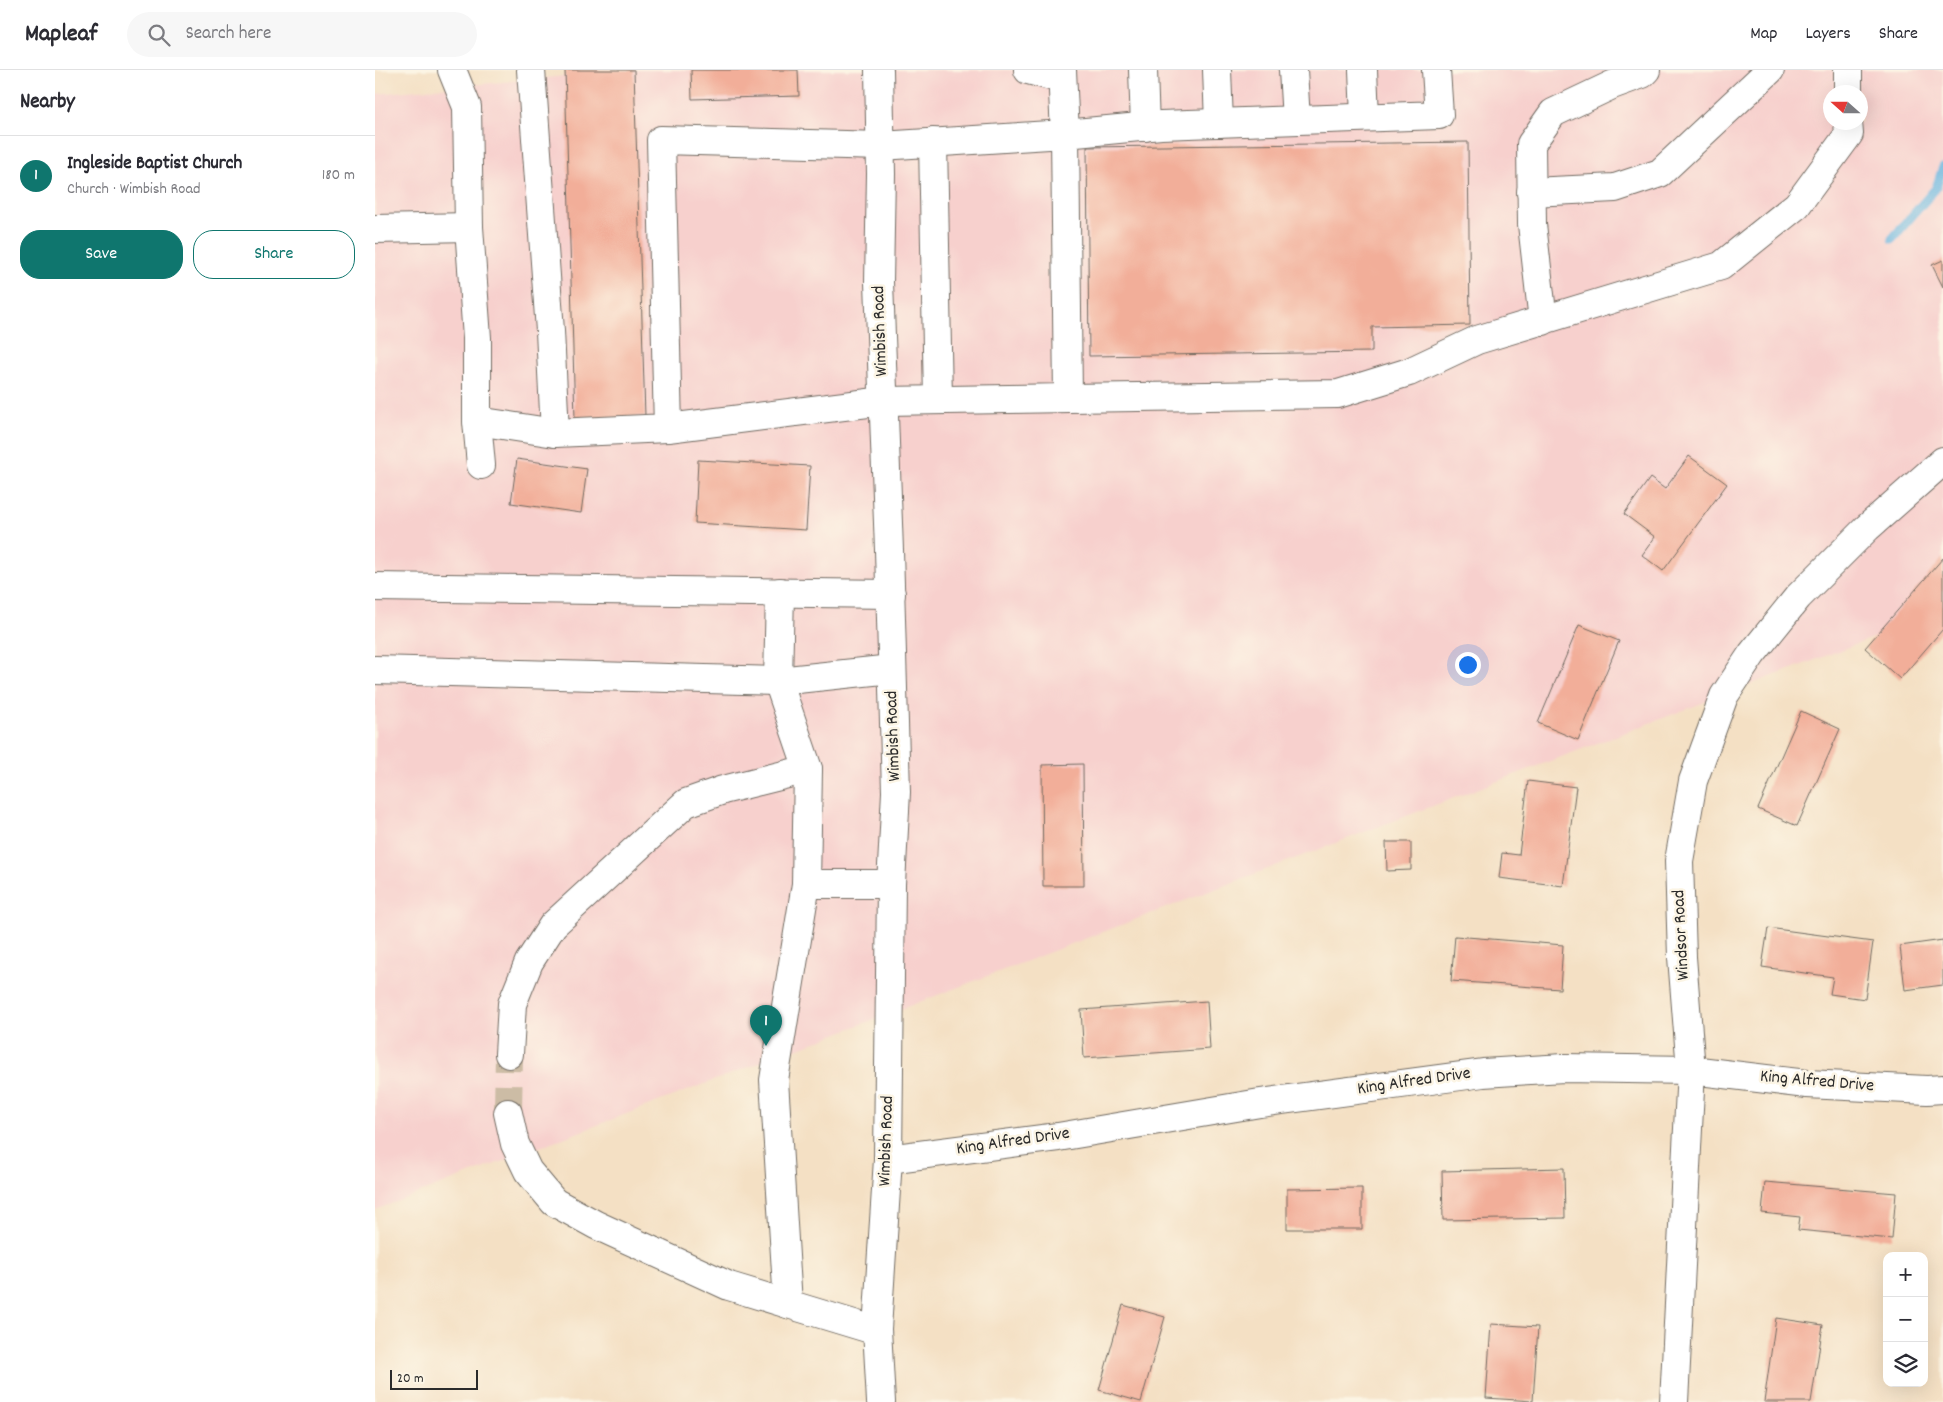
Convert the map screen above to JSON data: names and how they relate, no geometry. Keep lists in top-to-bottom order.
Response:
{
  "streets": {
    "street": ["Wimbish Road", "Windsor Road", "King Alfred Drive"]
  },
  "crossings": [
    ["Wimbish Road", "King Alfred Drive"],
    ["Windsor Road", "King Alfred Drive"]
  ],
  "scale_bar": "20 m",
  "north": "left",
  "page": {
    "header": "Mapleaf",
    "search": "Search here",
    "nav": ["Map", "Layers", "Share"],
    "heading": "Nearby",
    "list": [
      {
        "mark": "1",
        "name": "Ingleside Baptist Church",
        "note": "Church · Wimbish Road",
        "value": "180 m"
      }
    ],
    "buttons": ["Save", "Share"],
    "pins": "1",
    "map_buttons": ["+", "−"],
    "scale": "20 m"
  }
}
